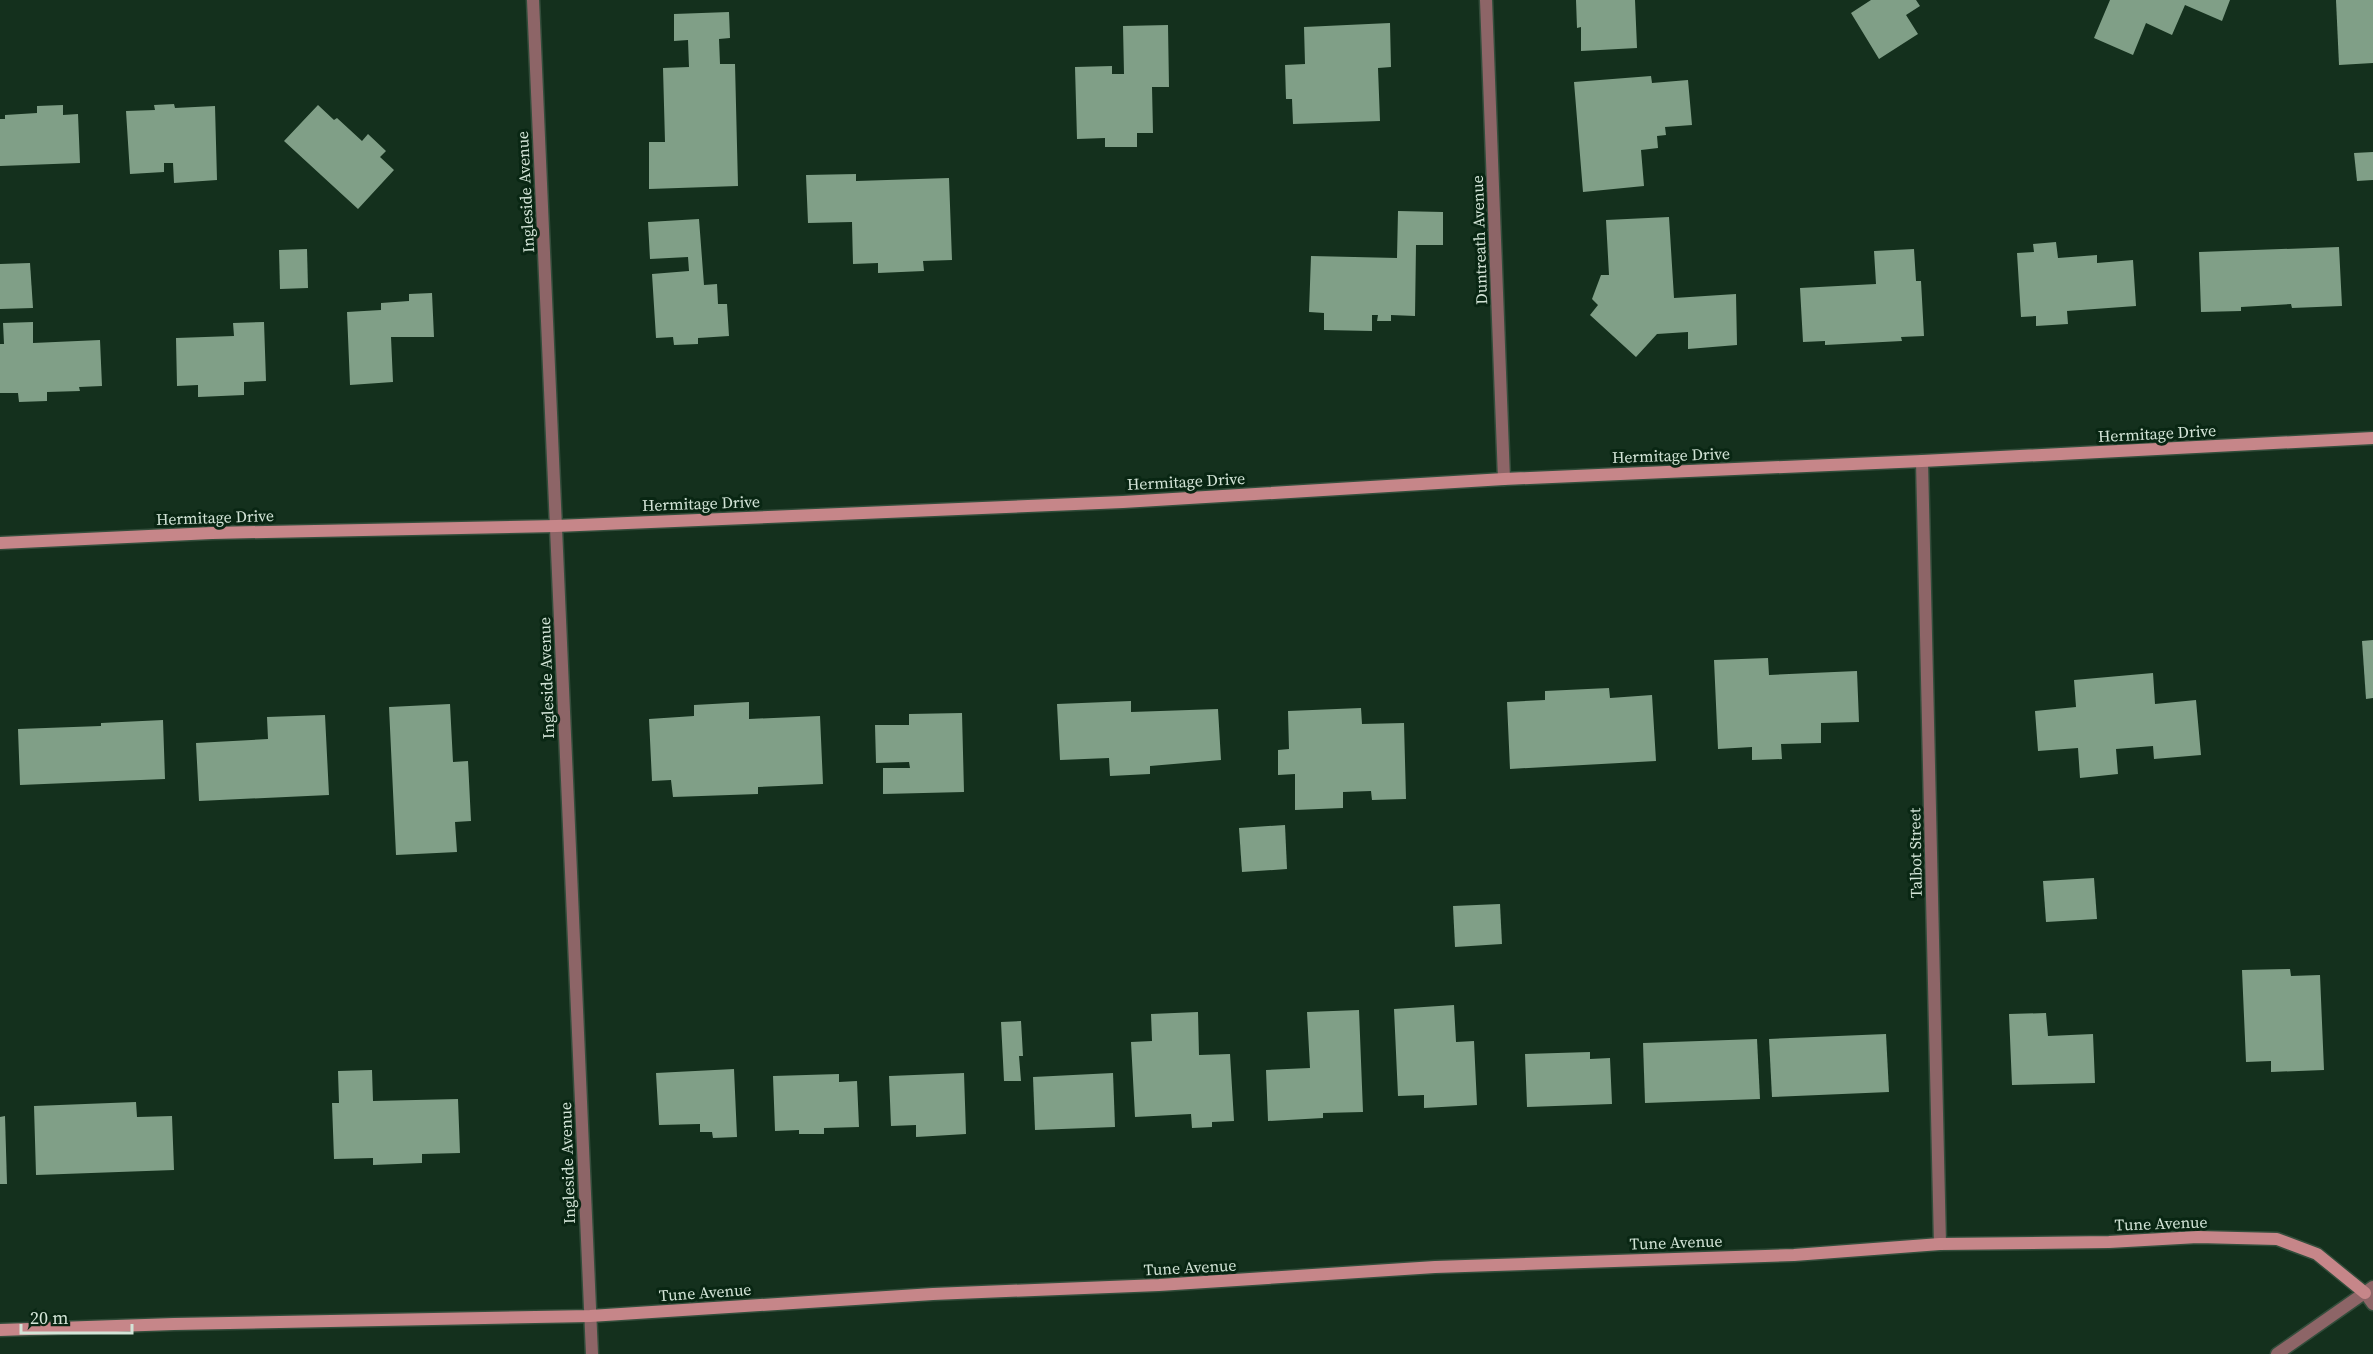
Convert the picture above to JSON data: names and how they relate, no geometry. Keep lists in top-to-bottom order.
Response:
{
  "streets": {
    "street": [
      "Ingleside Avenue",
      "Duntreath Avenue",
      "Hermitage Drive",
      "Talbot Street",
      "Tune Avenue"
    ]
  },
  "crossings": [
    ["Ingleside Avenue", "Hermitage Drive"],
    ["Ingleside Avenue", "Tune Avenue"],
    ["Duntreath Avenue", "Hermitage Drive"],
    ["Hermitage Drive", "Talbot Street"],
    ["Talbot Street", "Tune Avenue"]
  ],
  "scale_bar": "20 m"
}
